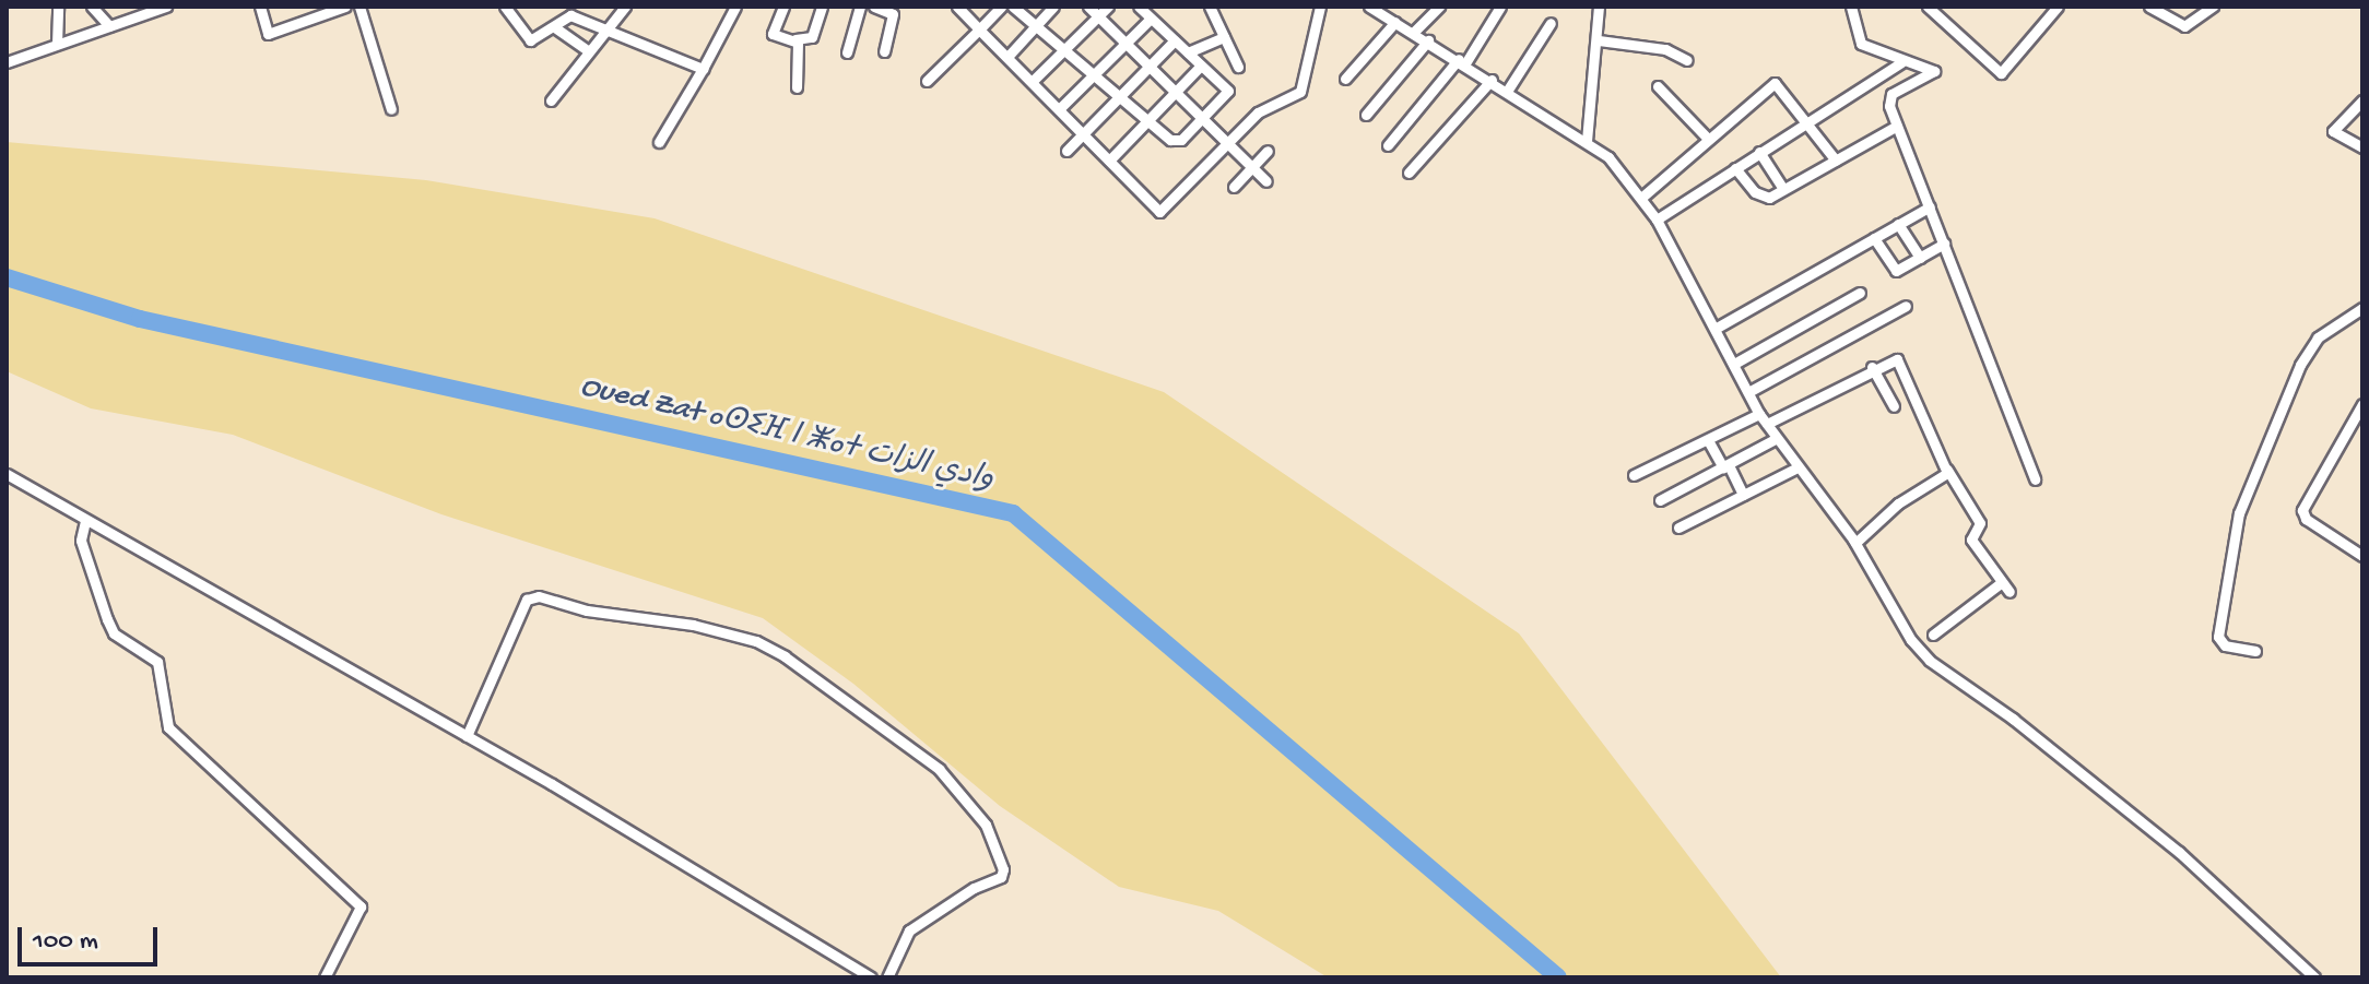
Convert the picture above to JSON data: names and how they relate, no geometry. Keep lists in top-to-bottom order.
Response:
{
  "water": ["Oued Zat ⴰⵙⵉⴼ ⵏ ⵥⴰⵜ وادي الزات"],
  "scale_bar": "100 m"
}
